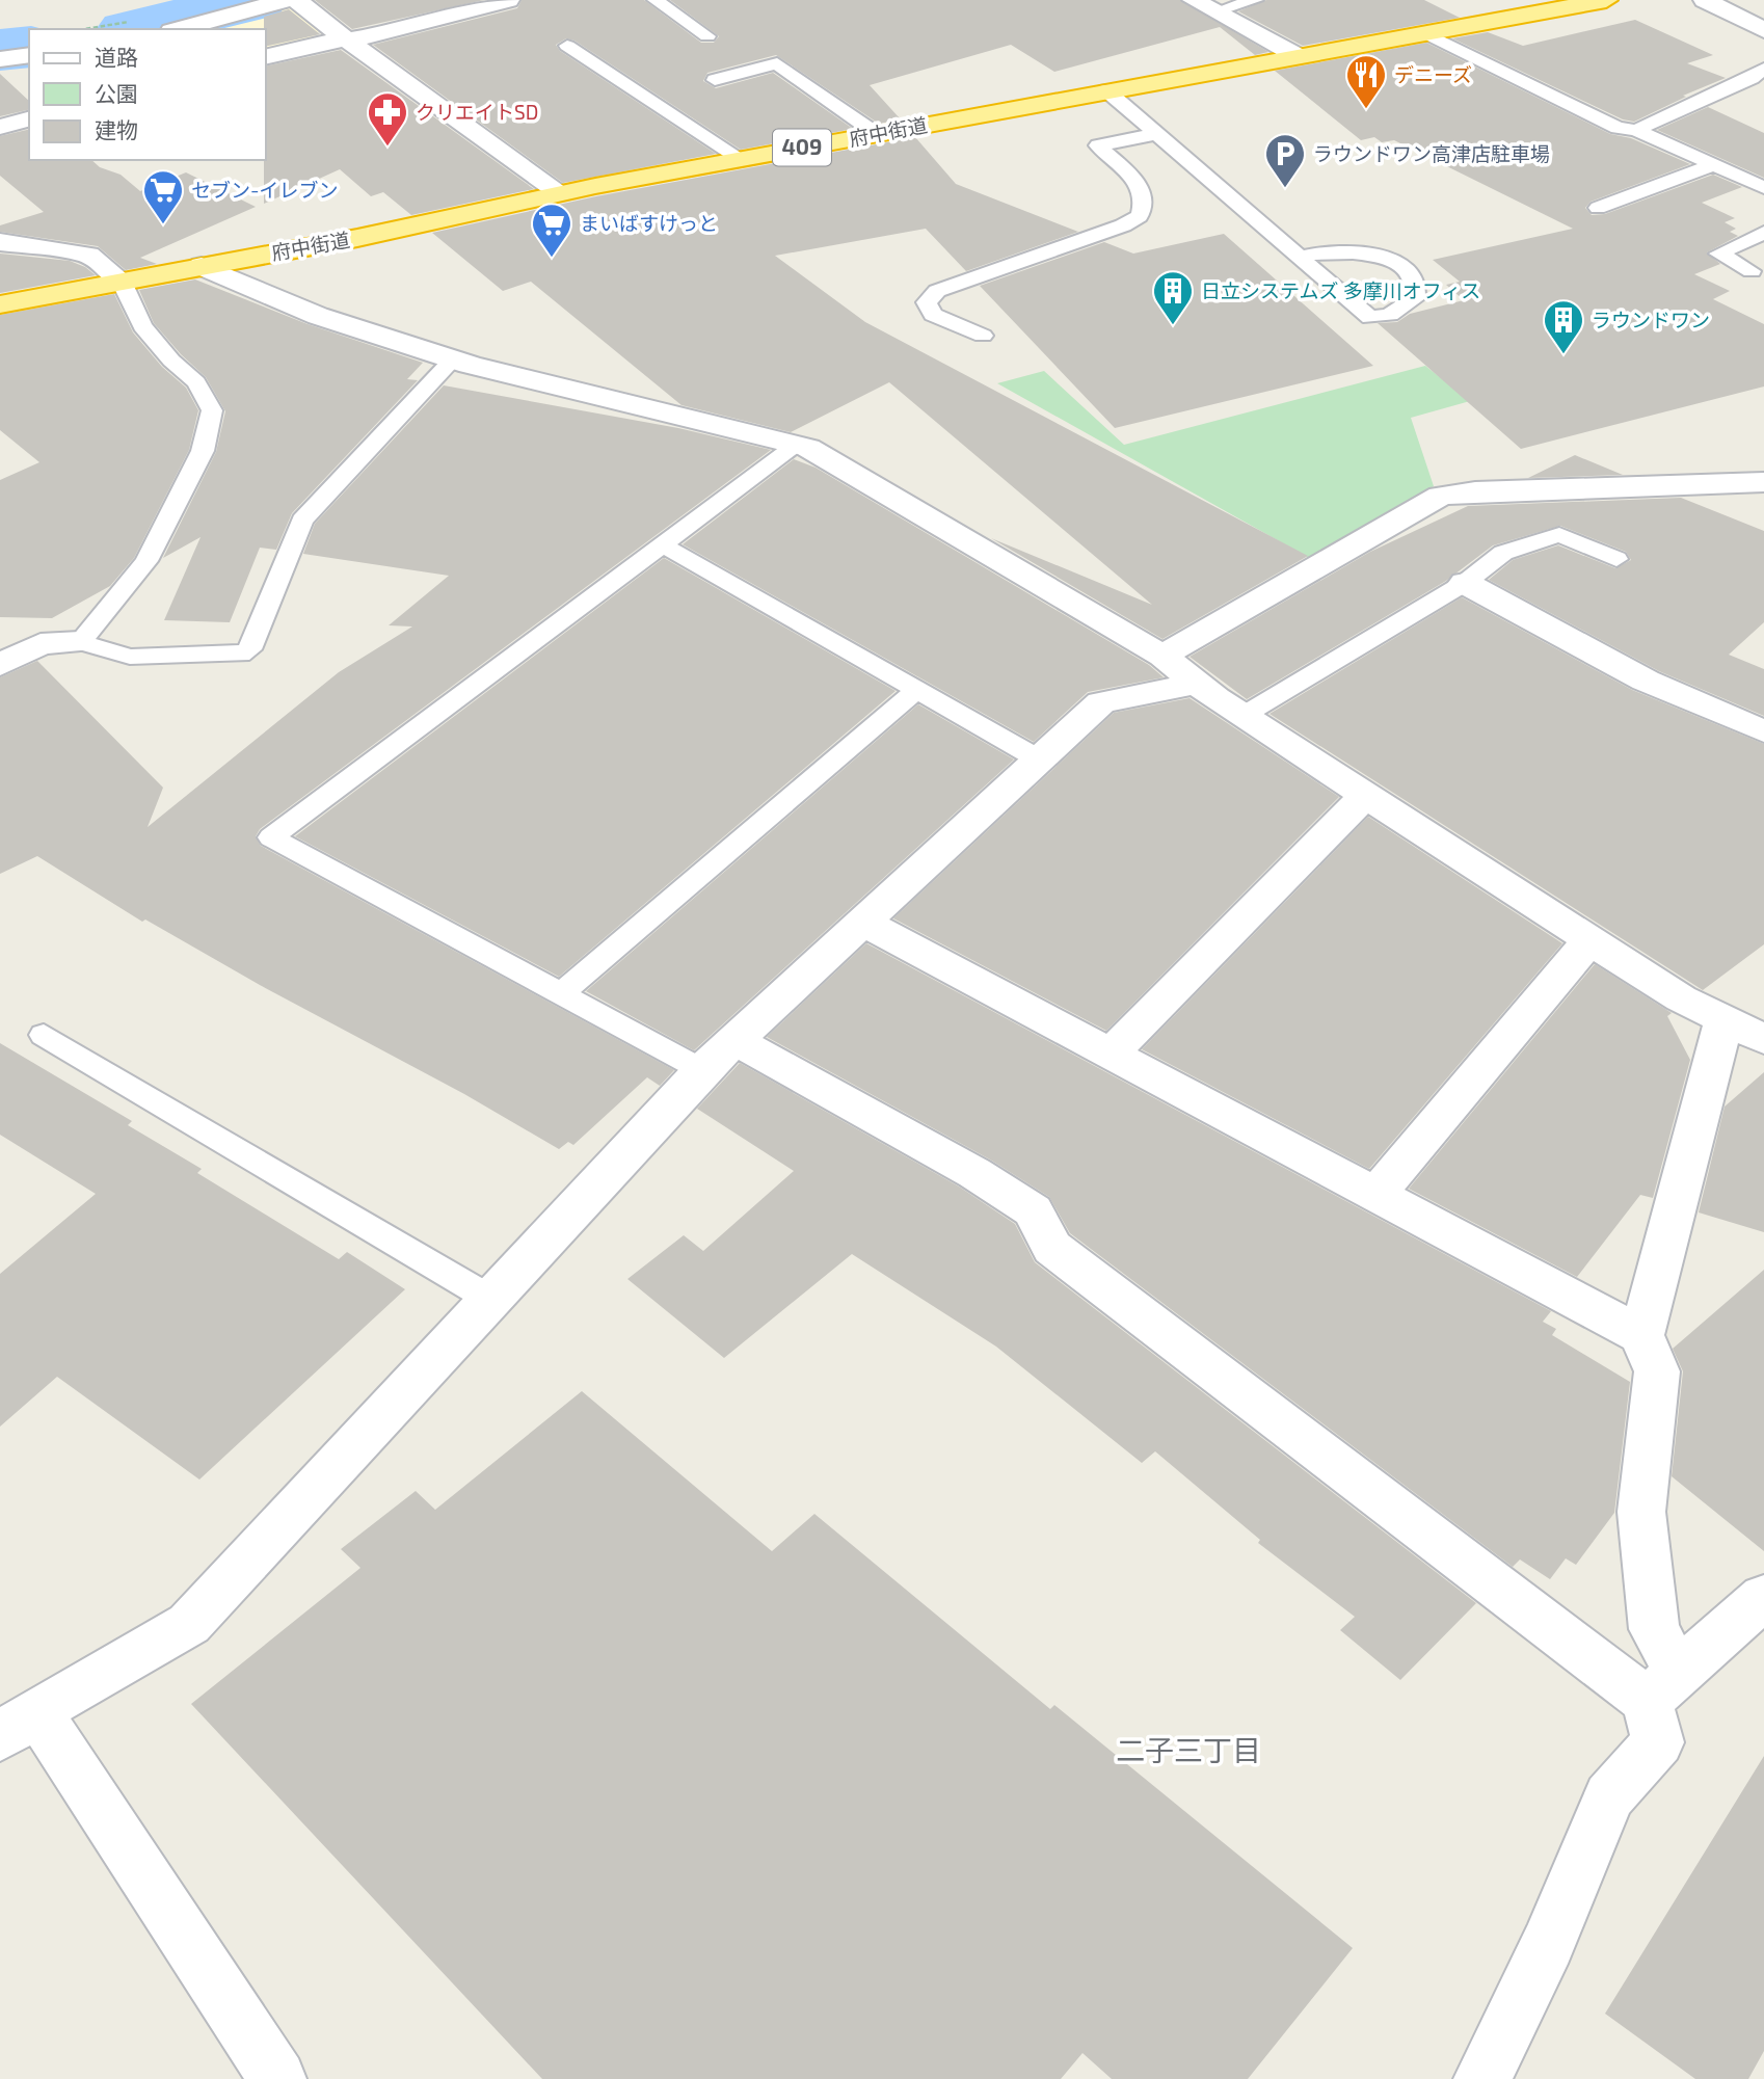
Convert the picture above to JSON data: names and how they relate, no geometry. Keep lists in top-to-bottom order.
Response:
{
  "streets": {
    "highway": ["府中街道", "409"]
  },
  "districts": ["二子三丁目"],
  "places": {
    "restaurant": ["デニーズ"],
    "pharmacy": ["クリエイトSD"],
    "parking": ["ラウンドワン高津店駐車場"],
    "supermarket": ["セブン-イレブン", "まいばすけっと"],
    "building": ["日立システムズ 多摩川オフィス", "ラウンドワン"]
  },
  "legend": ["道路", "公園", "建物"]
}
